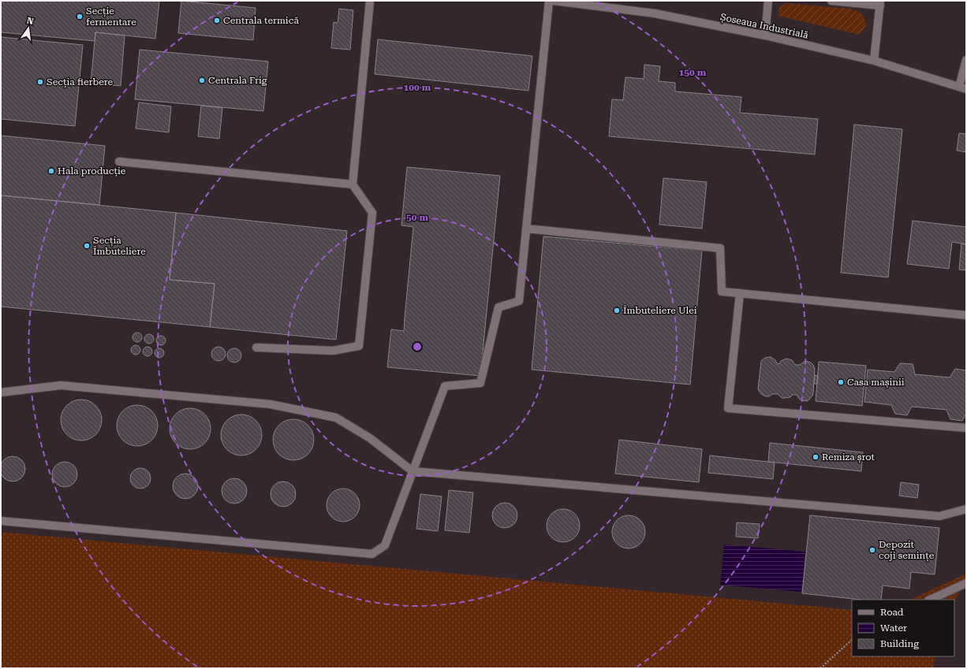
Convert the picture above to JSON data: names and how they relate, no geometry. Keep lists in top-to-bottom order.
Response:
{
  "streets": {
    "street": ["Șoseaua Industrială"]
  },
  "places": [
    "Secție fermentare",
    "Centrala termică",
    "Centrala Frig",
    "Secția fierbere",
    "Hala producție",
    "Secția Îmbuteliere",
    "Îmbuteliere Ulei",
    "Casa mașinii",
    "Remiza șrot",
    "Depozit coji semințe"
  ],
  "legend": ["Road", "Water", "Building"],
  "north": "top",
  "rings": ["150 m", "100 m", "50 m"]
}
